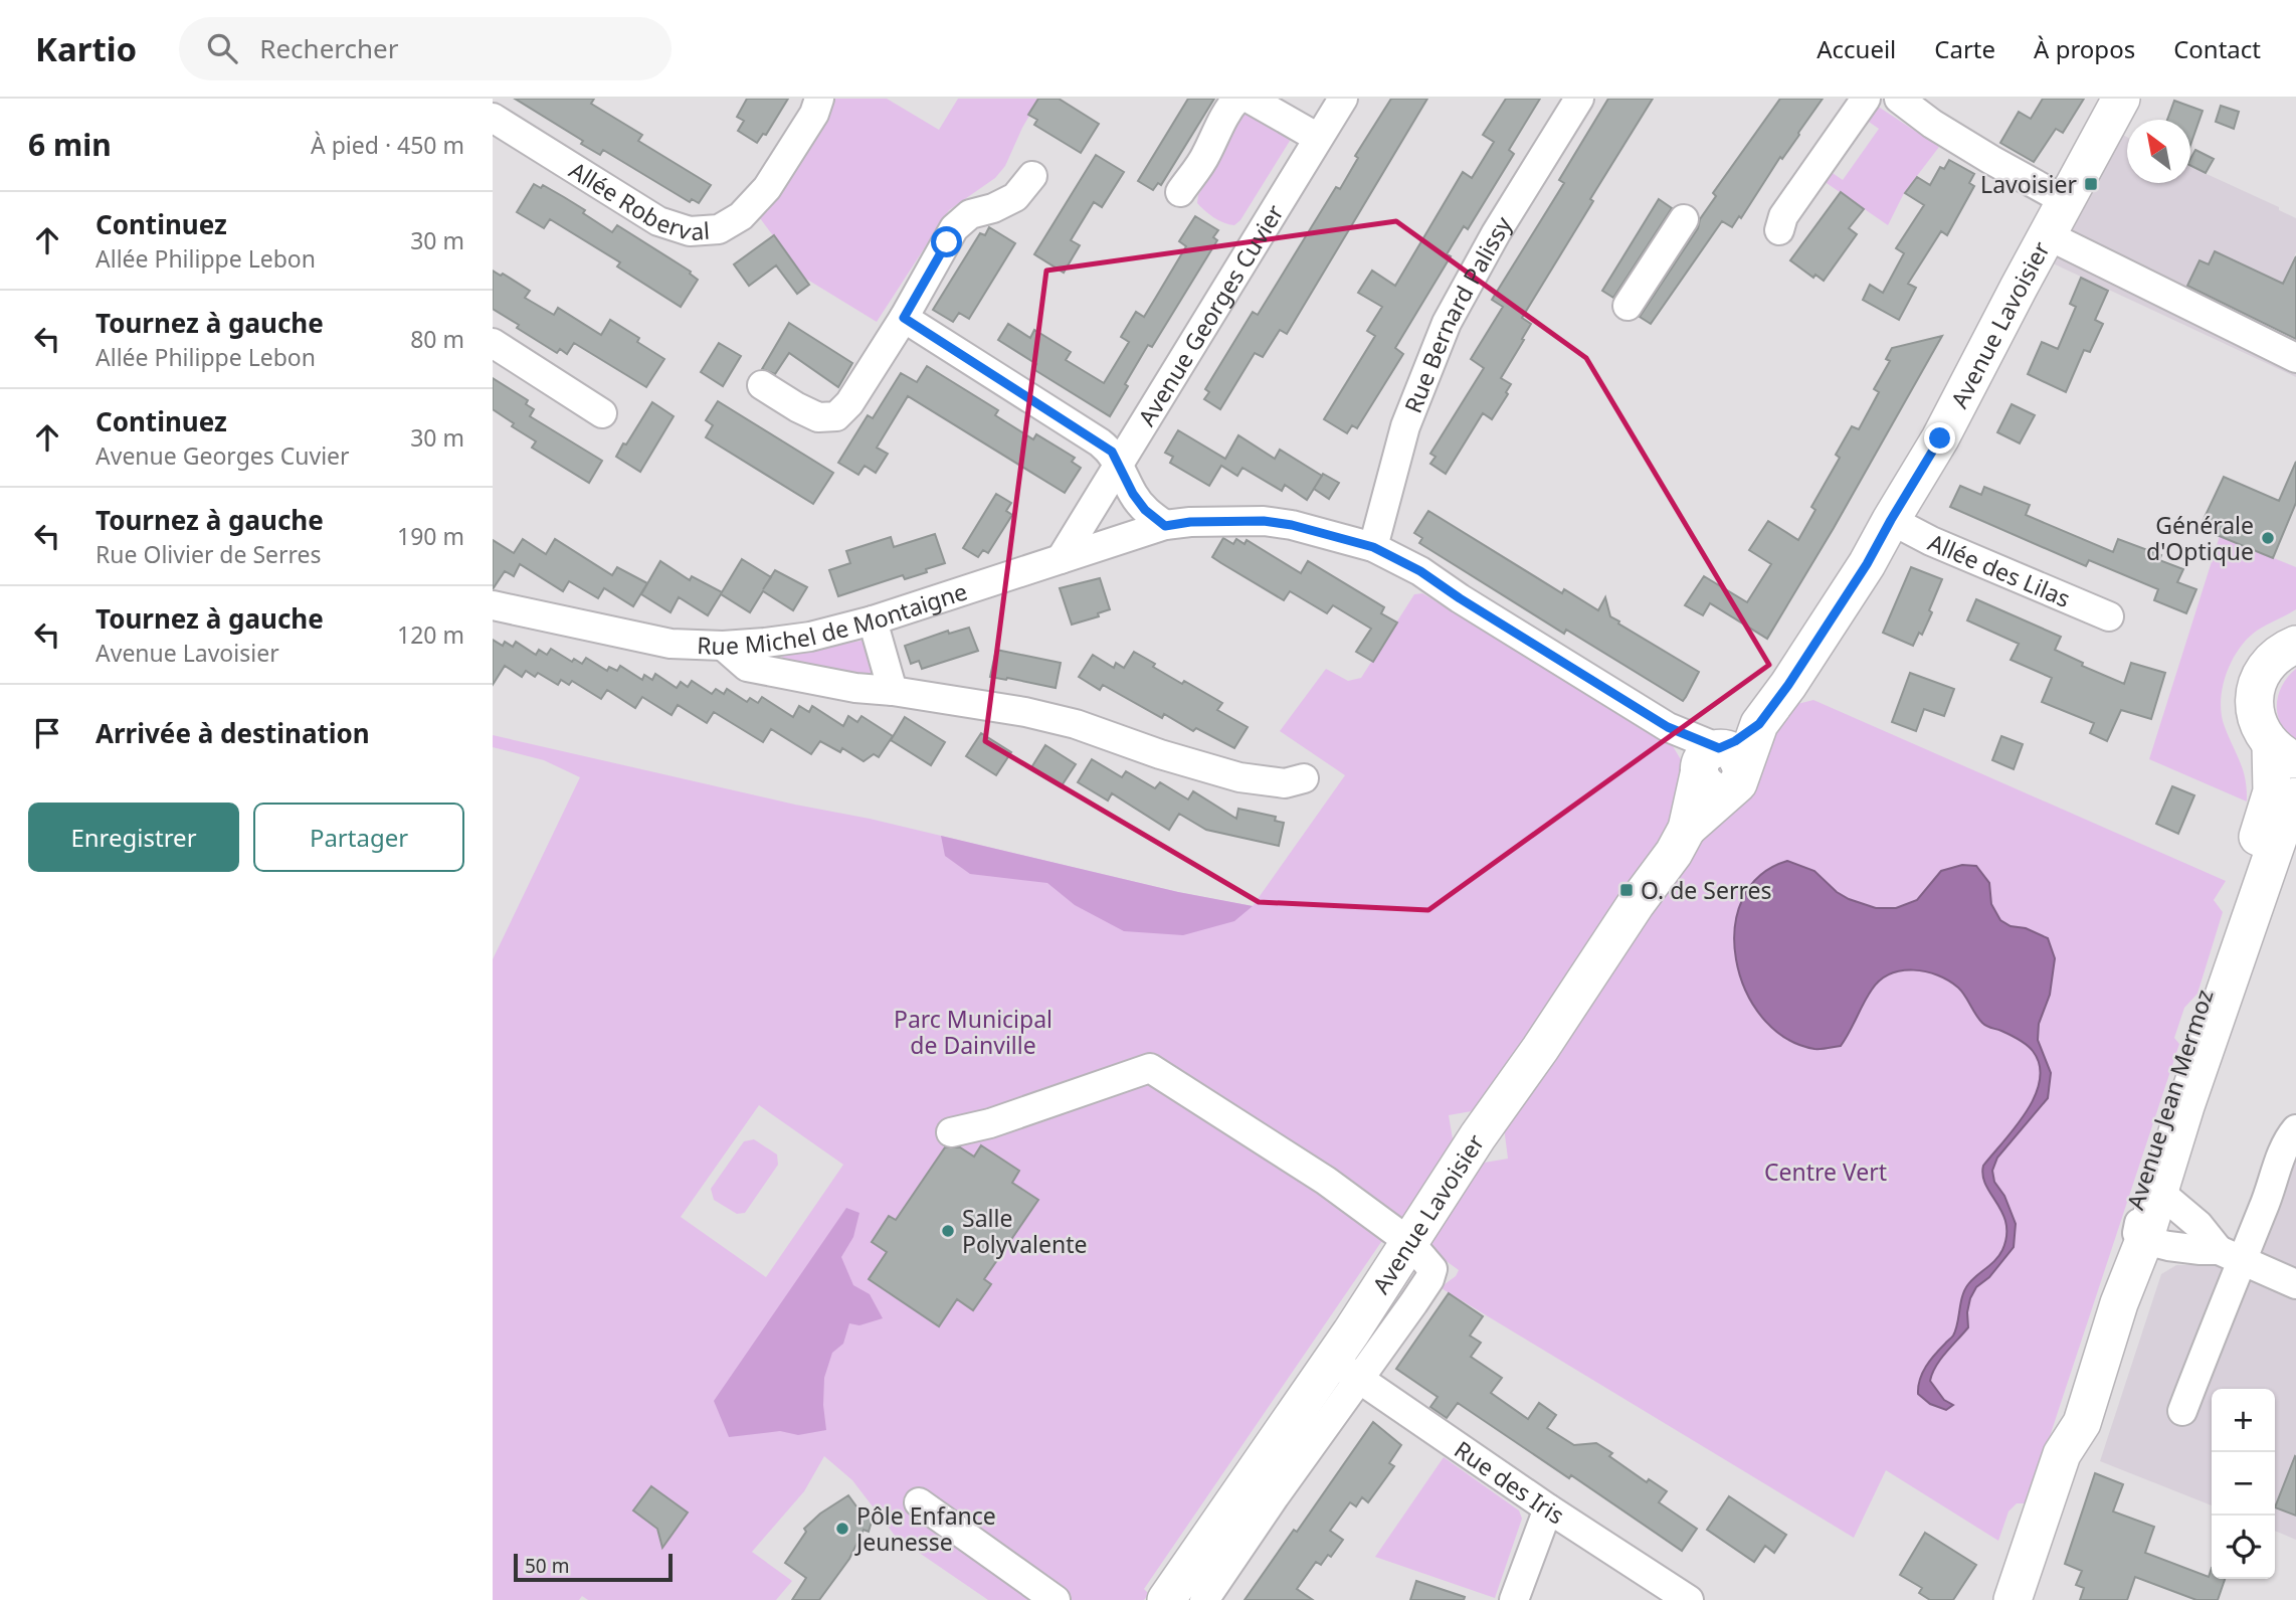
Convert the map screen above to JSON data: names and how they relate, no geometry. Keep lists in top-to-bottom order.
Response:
{
  "streets": {
    "main road": ["Avenue Lavoisier", "Avenue Jean Mermoz"],
    "street": [
      "Allée Roberval",
      "Avenue Georges Cuvier",
      "Rue Bernard Palissy",
      "Allée des Lilas",
      "Rue Michel de Montaigne",
      "Rue des Iris"
    ]
  },
  "crossings": [
    ["Avenue Georges Cuvier", "Rue Michel de Montaigne"],
    ["Rue Bernard Palissy", "Rue Michel de Montaigne"],
    ["Avenue Lavoisier", "Allée des Lilas"],
    ["Avenue Lavoisier", "Rue Michel de Montaigne"],
    ["Avenue Lavoisier", "Rue des Iris"]
  ],
  "parks": ["Parc Municipal de Dainville", "Centre Vert"],
  "places": {
    "transit": ["Lavoisier", "O. de Serres"],
    "other": ["Générale d'Optique", "Salle Polyvalente", "Pôle Enfance Jeunesse"]
  },
  "scale_bar": "50 m",
  "north": "top left",
  "page": {
    "header": "Kartio",
    "search": "Rechercher",
    "nav": [
      "Accueil",
      "Carte",
      "À propos",
      "Contact"
    ],
    "heading": ["6 min", "À pied · 450 m"],
    "list": [
      ["Continuez", "Allée Philippe Lebon", "30 m"],
      ["Tournez à gauche", "Allée Philippe Lebon", "80 m"],
      ["Continuez", "Avenue Georges Cuvier", "30 m"],
      ["Tournez à gauche", "Rue Olivier de Serres", "190 m"],
      ["Tournez à gauche", "Avenue Lavoisier", "120 m"],
      "Arrivée à destination"
    ],
    "buttons": ["Enregistrer", "Partager"],
    "map_buttons": ["+", "−"],
    "scale": "50 m"
  }
}
